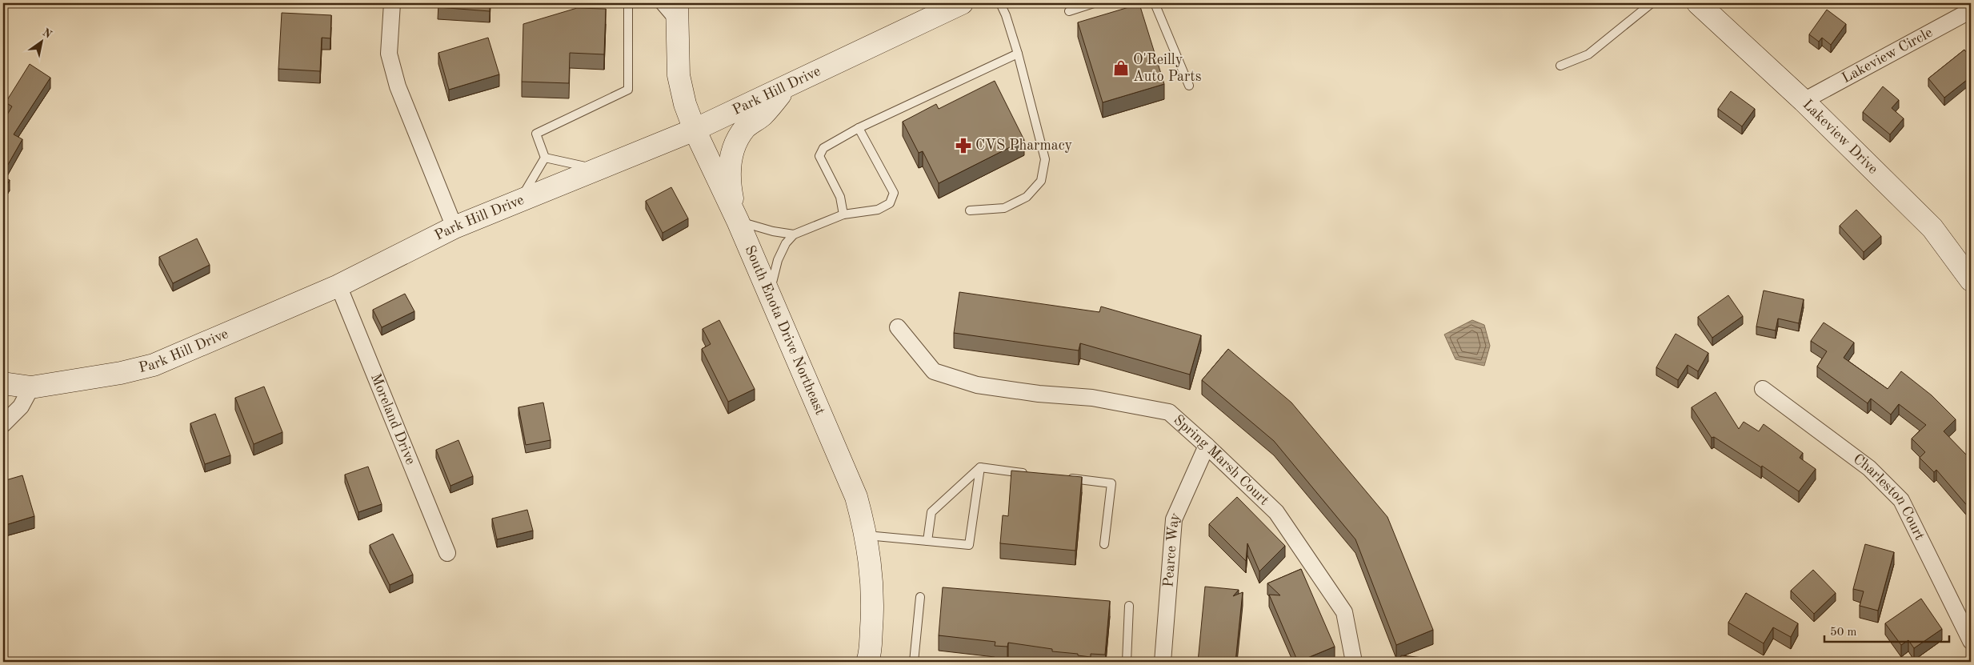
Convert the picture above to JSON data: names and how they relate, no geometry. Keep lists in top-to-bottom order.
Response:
{
  "streets": {
    "main road": ["Park Hill Drive", "Lakeview Drive", "South Enota Drive Northeast"],
    "street": [
      "Lakeview Circle",
      "Moreland Drive",
      "Spring Marsh Court",
      "Charleston Court",
      "Pearce Way"
    ]
  },
  "crossings": [
    ["Lakeview Circle", "Lakeview Drive"],
    ["Park Hill Drive", "South Enota Drive Northeast"],
    ["Park Hill Drive", "Moreland Drive"],
    ["Spring Marsh Court", "Pearce Way"]
  ],
  "places": {
    "shop": ["O'Reilly Auto Parts"],
    "pharmacy": ["CVS Pharmacy"]
  },
  "scale_bar": "50 m",
  "north": "top right"
}
